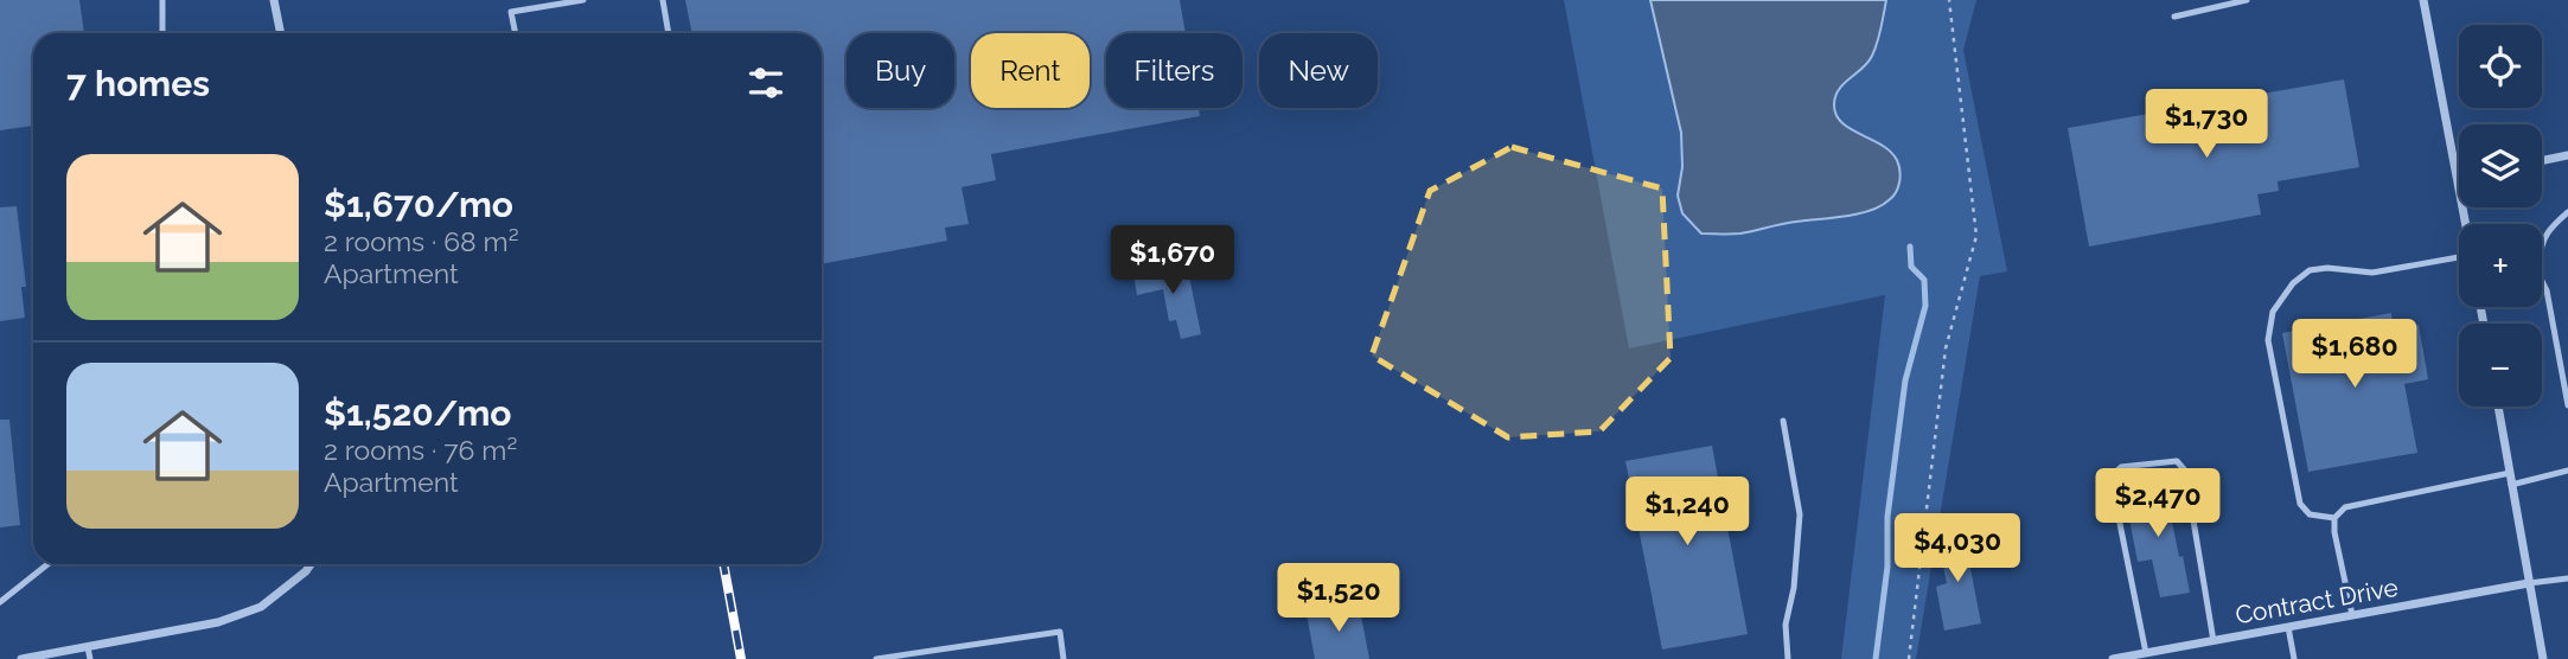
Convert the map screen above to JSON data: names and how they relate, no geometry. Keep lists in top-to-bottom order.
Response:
{
  "streets": {
    "street": ["Contract Drive"]
  },
  "page": {
    "map_buttons": ["+", "−"],
    "chip": [
      "Buy",
      "Rent",
      "Filters",
      "New"
    ],
    "heading": "7 homes",
    "price": [
      "$1,730",
      "$1,670",
      "$1,680",
      "$2,470",
      "$1,240",
      "$4,030",
      "$1,520"
    ],
    "list": [
      {
        "name": "$1,670/mo",
        "note": "2 rooms · 68 m² · Apartment"
      },
      {
        "name": "$1,520/mo",
        "note": "2 rooms · 76 m² · Apartment"
      }
    ]
  }
}
